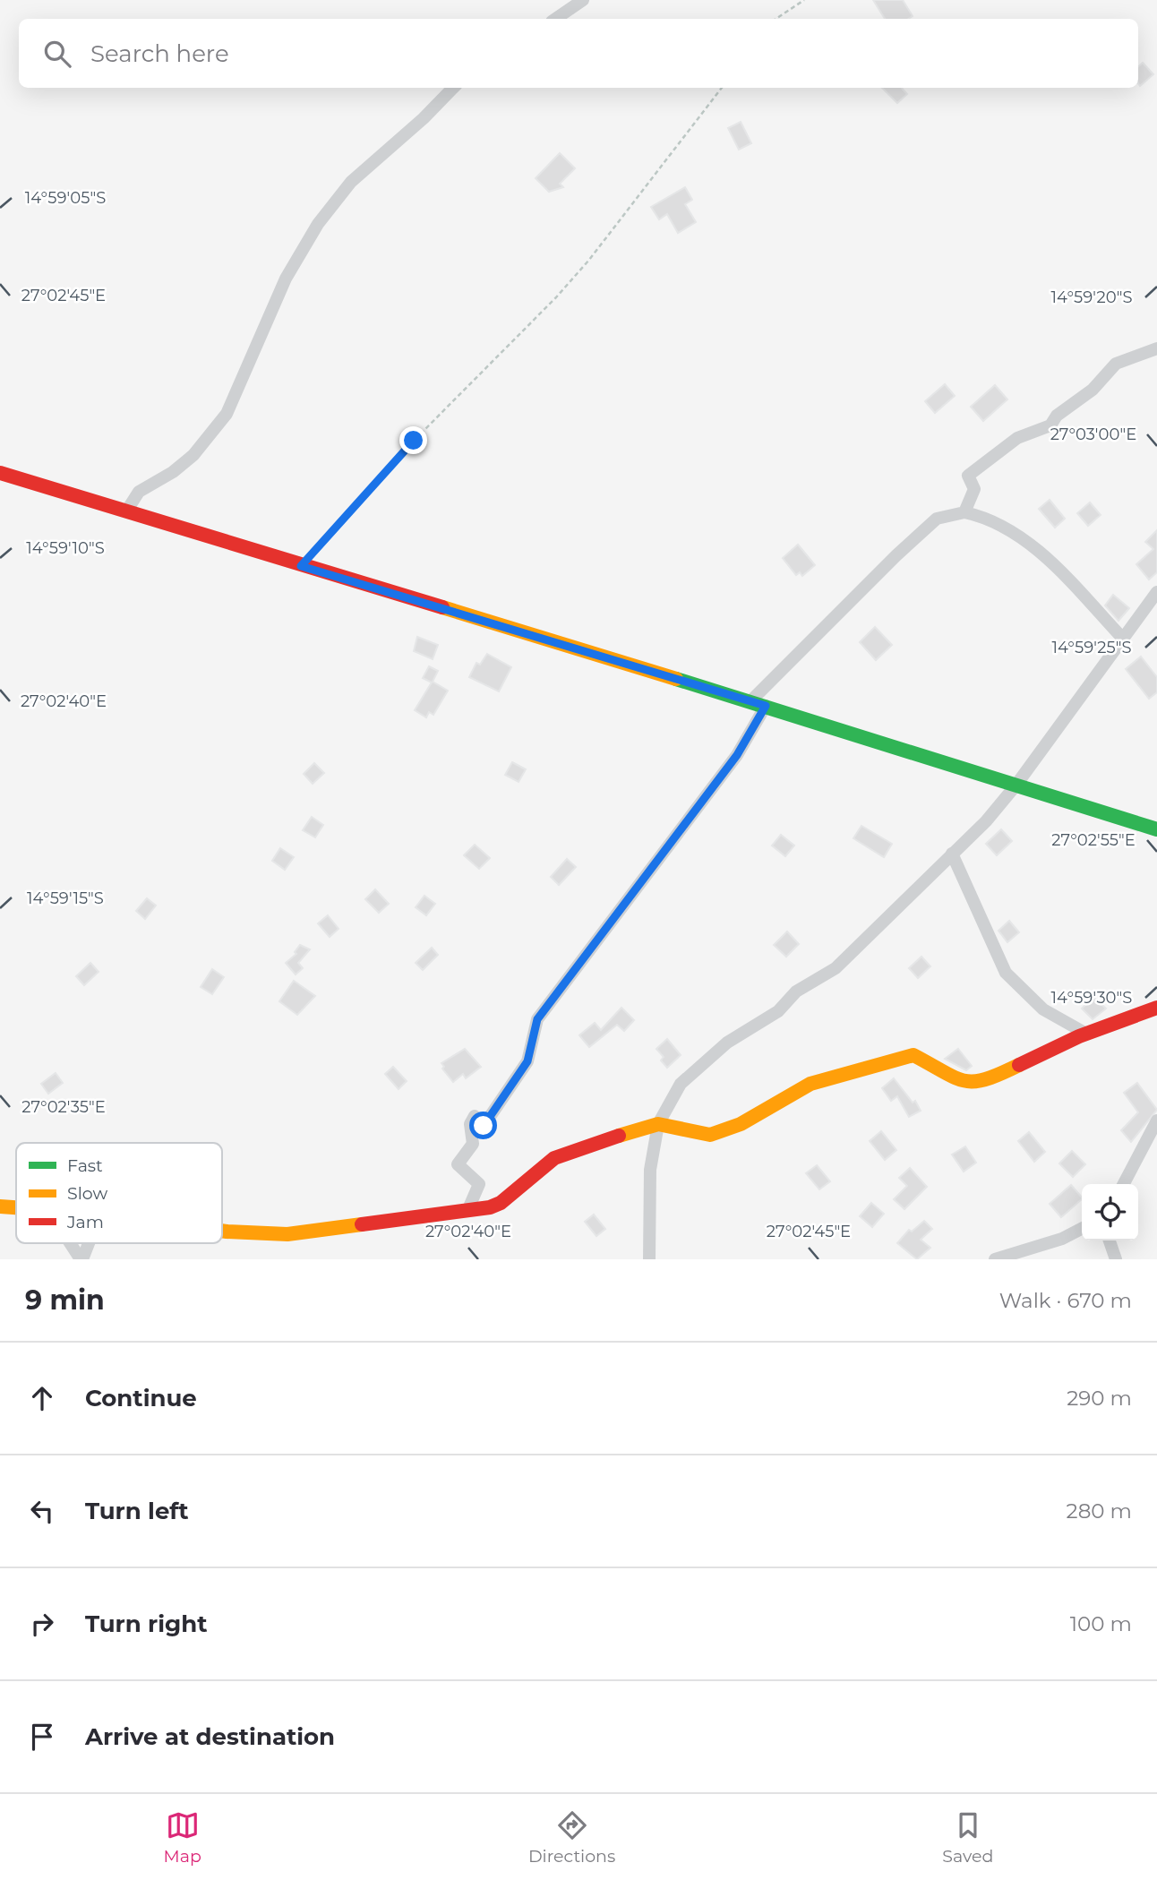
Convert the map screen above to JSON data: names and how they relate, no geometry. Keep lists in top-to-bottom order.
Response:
{
  "legend": ["Fast", "Slow", "Jam"],
  "page": {
    "search": "Search here",
    "heading": ["9 min", "Walk · 670 m"],
    "list": [
      ["Continue", "290 m"],
      ["Turn left", "280 m"],
      ["Turn right", "100 m"],
      "Arrive at destination"
    ],
    "nav": ["Map", "Directions", "Saved"]
  },
  "coordinates": [
    "14°59'05\"S",
    "27°02'45\"E",
    "14°59'20\"S",
    "27°03'00\"E",
    "14°59'10\"S",
    "14°59'25\"S",
    "27°02'40\"E",
    "27°02'55\"E",
    "14°59'15\"S",
    "14°59'30\"S",
    "27°02'35\"E"
  ]
}
